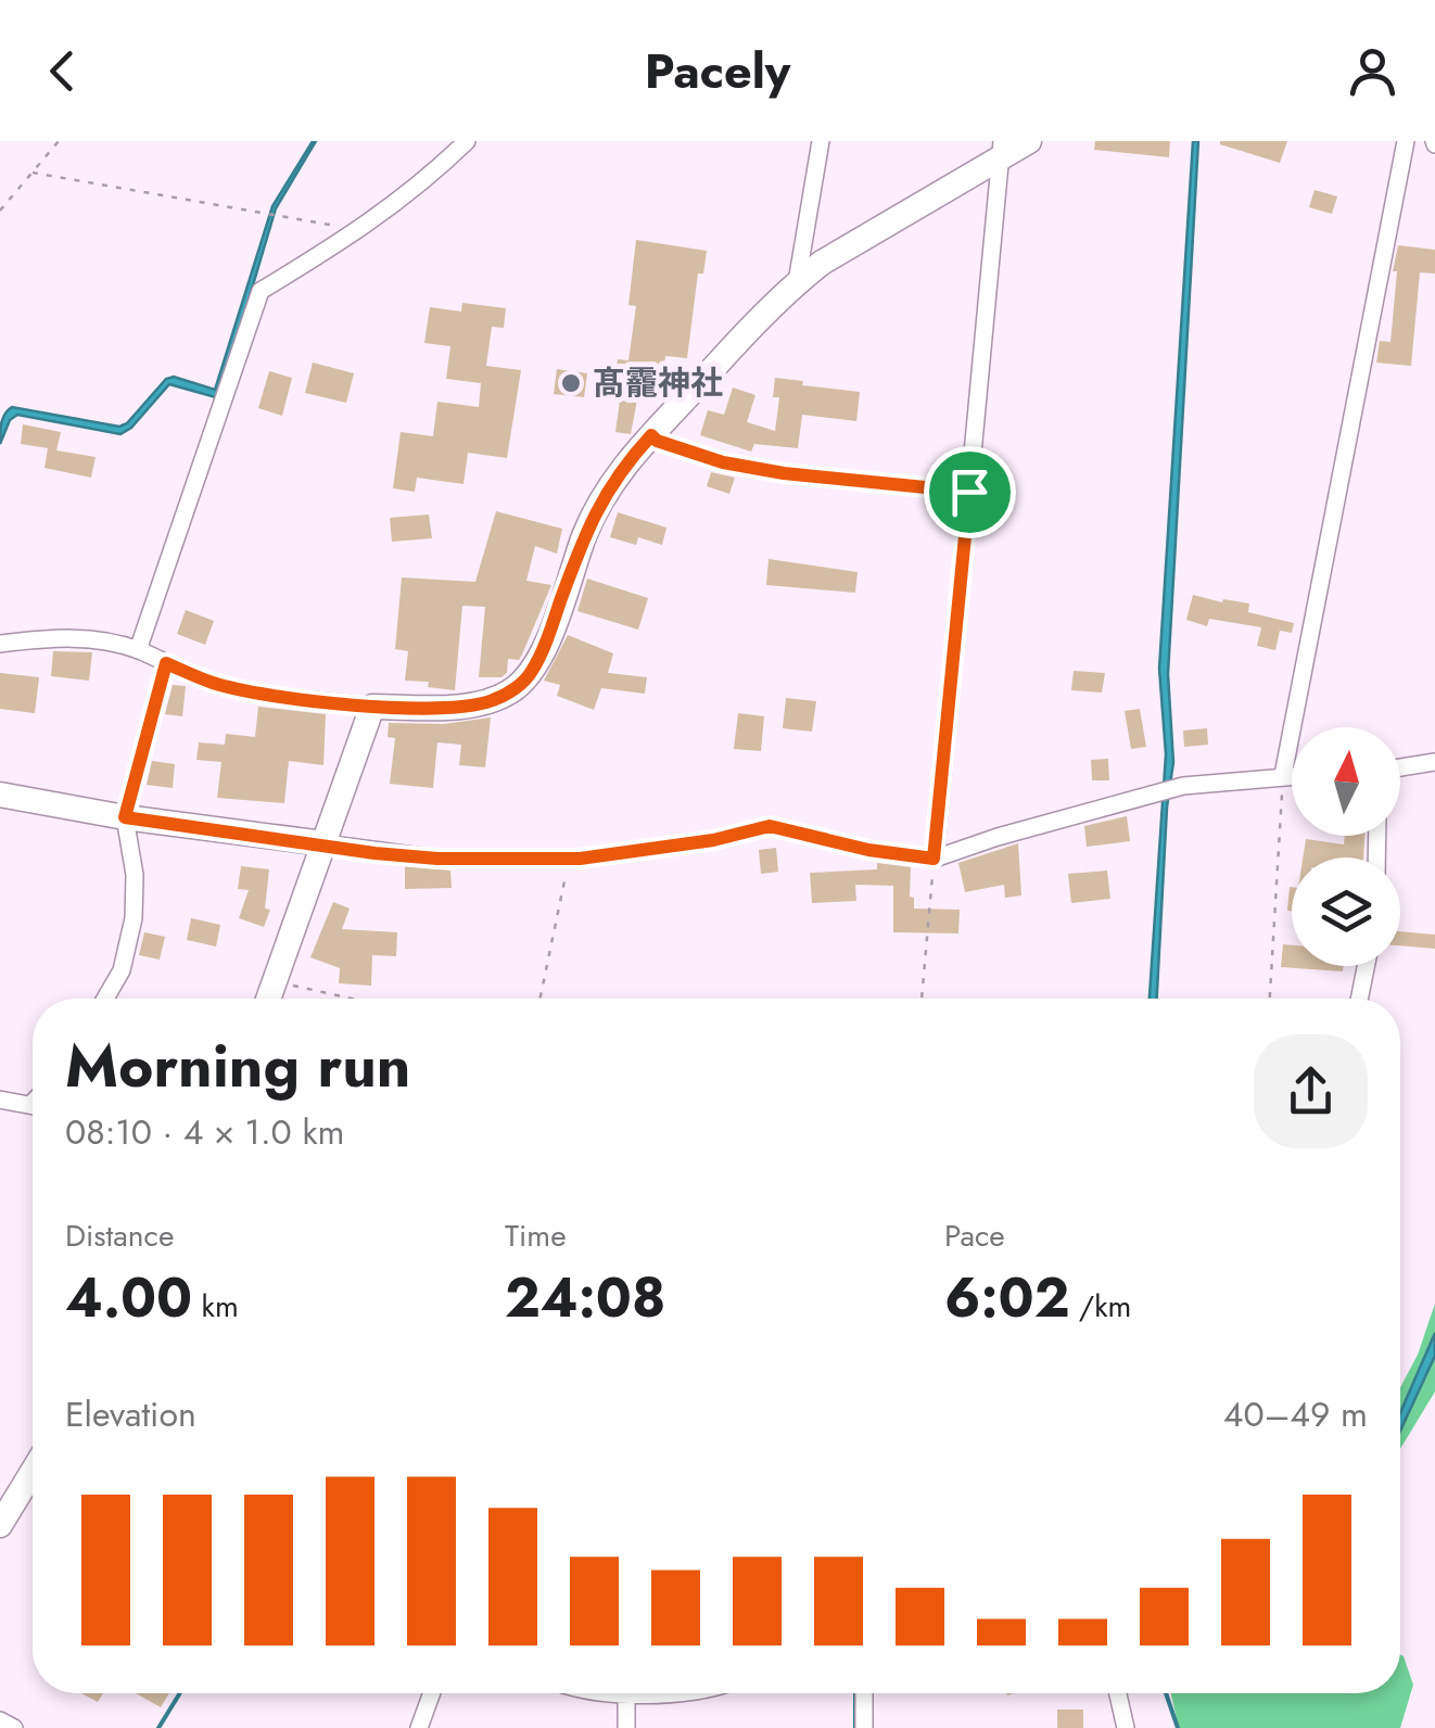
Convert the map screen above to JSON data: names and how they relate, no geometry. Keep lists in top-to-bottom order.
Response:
{
  "places": ["髙靇神社"],
  "north": "top",
  "page": {
    "header": "Pacely",
    "heading": ["Morning run", "08:10 · 4 × 1.0 km"],
    "stats": [
      ["Distance", "4.00 km"],
      ["Time", "24:08"],
      ["Pace", "6:02 /km"]
    ],
    "chart": ["Elevation", "40–49 m"]
  }
}
